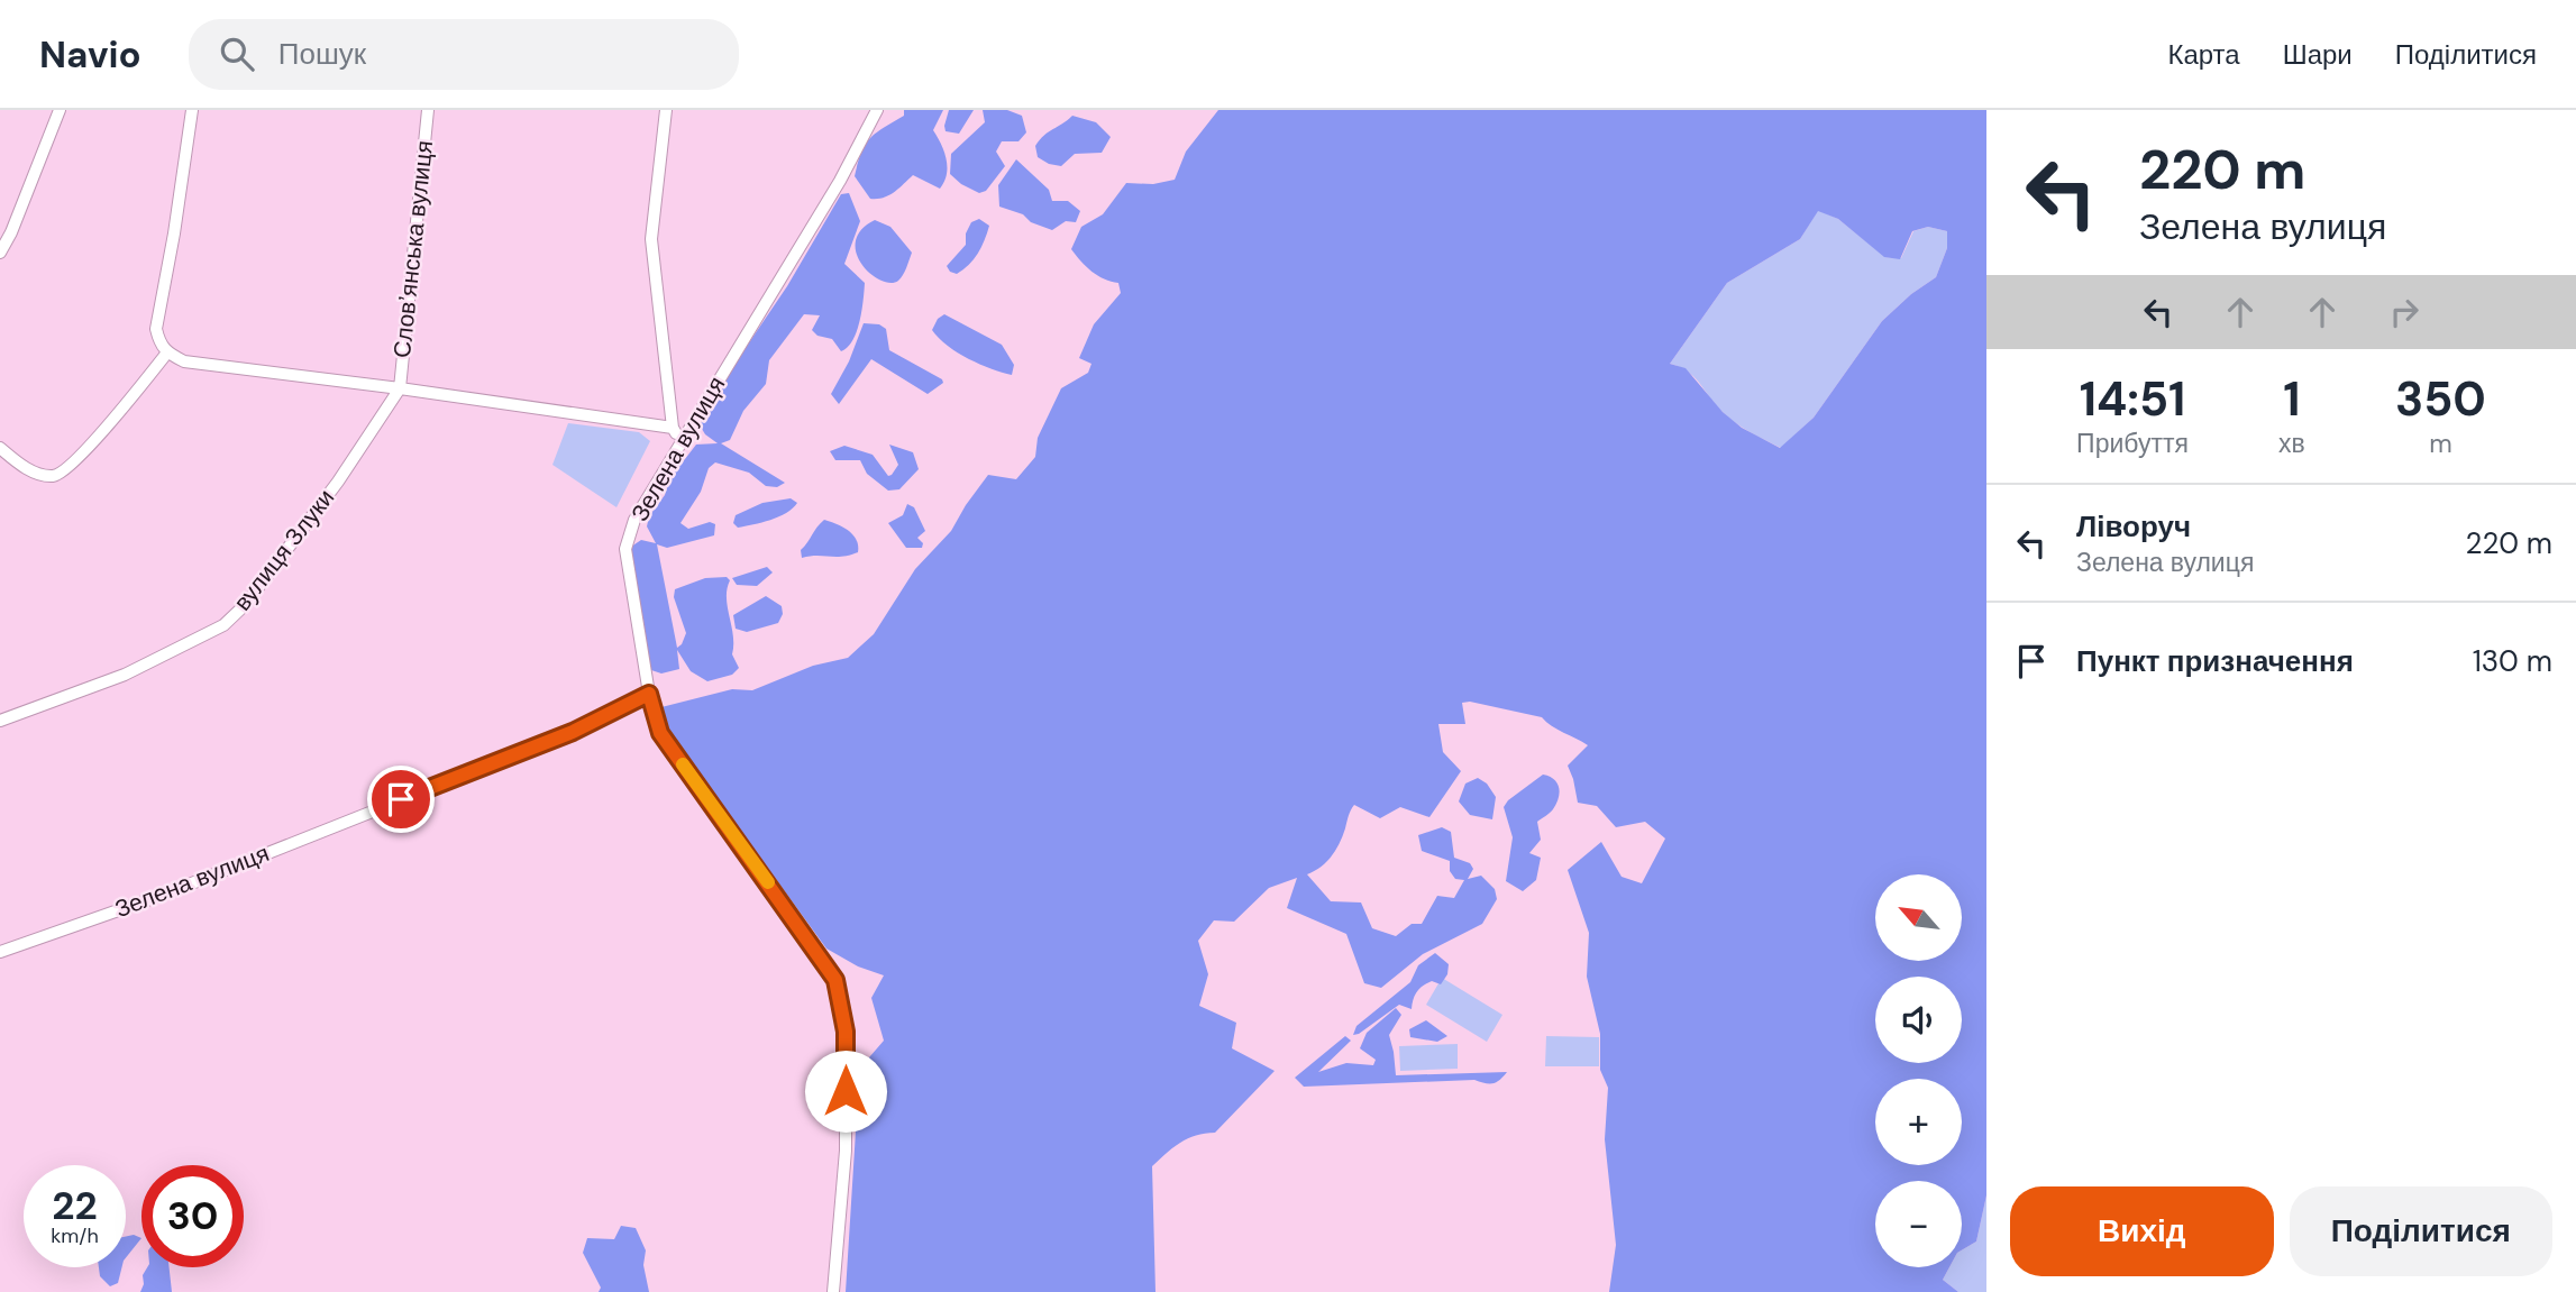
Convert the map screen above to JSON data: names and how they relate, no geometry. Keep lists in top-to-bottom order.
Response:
{
  "streets": {
    "street": ["Словʼянська вулиця", "Зелена вулиця", "вулиця Злуки"]
  },
  "crossings": [
    ["Словʼянська вулиця", "вулиця Злуки"]
  ],
  "north": "top left",
  "page": {
    "header": "Navio",
    "search": "Пошук",
    "nav": ["Карта", "Шари", "Поділитися"],
    "turn": ["220 m", "Зелена вулиця"],
    "eta": [
      "14:51",
      "Прибуття",
      "1",
      "хв",
      "350",
      "m"
    ],
    "list": [
      {
        "name": "Ліворуч",
        "note": "Зелена вулиця",
        "value": "220 m"
      },
      {
        "name": "Пункт призначення",
        "value": "130 m"
      }
    ],
    "map_buttons": ["+", "−"],
    "speed": "22 km/h",
    "limit": "30",
    "buttons": ["Вихід", "Поділитися"]
  }
}
